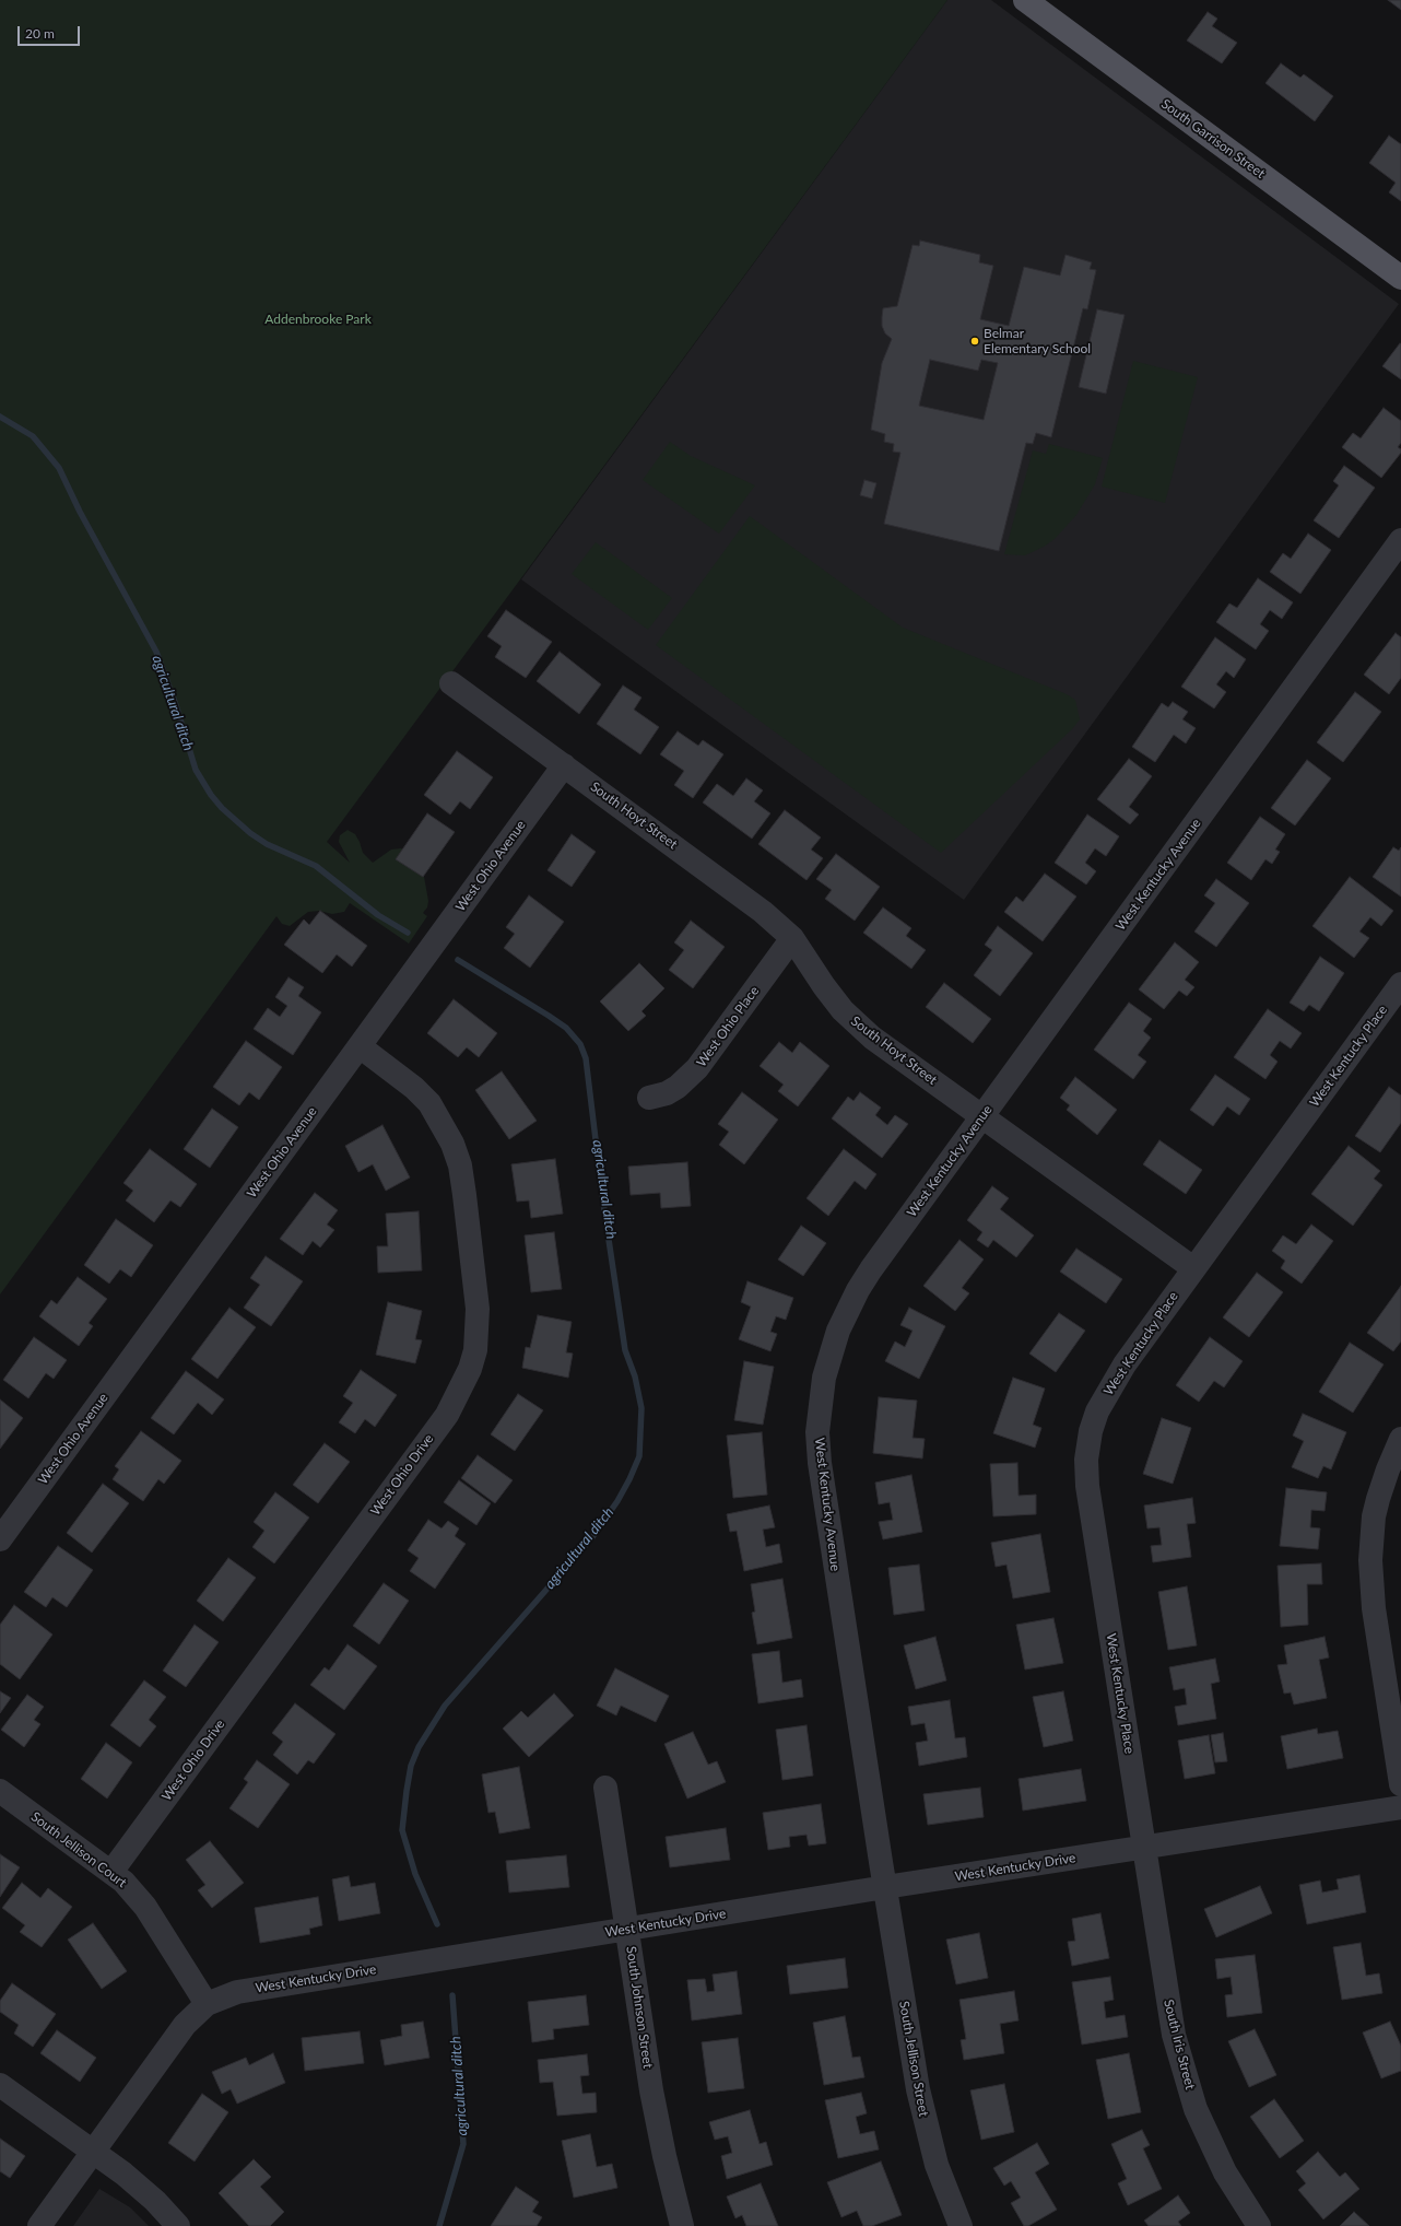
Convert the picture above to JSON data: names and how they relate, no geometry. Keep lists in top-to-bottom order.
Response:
{
  "streets": {
    "main road": ["South Garrison Street"],
    "street": [
      "South Hoyt Street",
      "West Ohio Avenue",
      "West Kentucky Avenue",
      "West Ohio Place",
      "West Kentucky Place",
      "West Ohio Drive",
      "South Jellison Court",
      "West Kentucky Drive",
      "South Johnson Street",
      "South Iris Street",
      "South Jellison Street"
    ]
  },
  "crossings": [
    ["South Hoyt Street", "West Ohio Avenue"],
    ["South Hoyt Street", "West Kentucky Avenue"],
    ["South Hoyt Street", "West Ohio Place"],
    ["South Hoyt Street", "West Kentucky Place"],
    ["West Ohio Avenue", "West Ohio Drive"],
    ["West Kentucky Avenue", "West Kentucky Drive"],
    ["West Kentucky Avenue", "South Jellison Street"],
    ["West Kentucky Place", "West Kentucky Drive"],
    ["West Kentucky Place", "South Iris Street"],
    ["West Ohio Drive", "South Jellison Court"],
    ["South Jellison Court", "West Kentucky Drive"],
    ["West Kentucky Drive", "South Johnson Street"],
    ["West Kentucky Drive", "South Iris Street"],
    ["West Kentucky Drive", "South Jellison Street"]
  ],
  "water": ["agricultural ditch"],
  "parks": ["Addenbrooke Park"],
  "places": ["Belmar Elementary School"],
  "scale_bar": "20 m"
}
